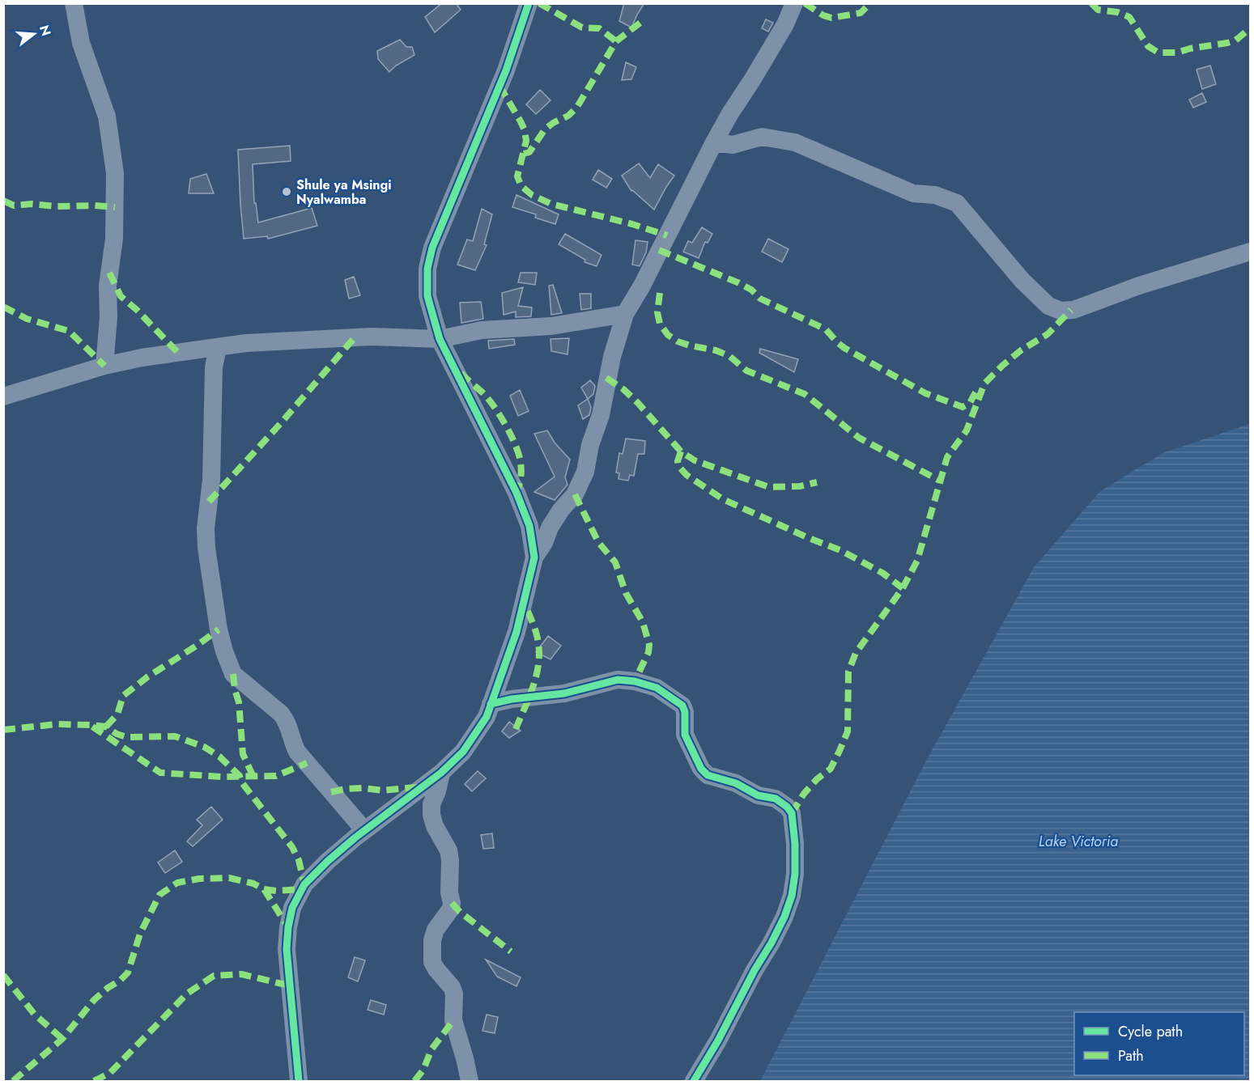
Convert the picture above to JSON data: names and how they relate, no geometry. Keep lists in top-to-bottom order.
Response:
{
  "water": ["Lake Victoria"],
  "places": ["Shule ya Msingi Nyalwamba"],
  "legend": ["Cycle path", "Path"],
  "north": "right"
}
